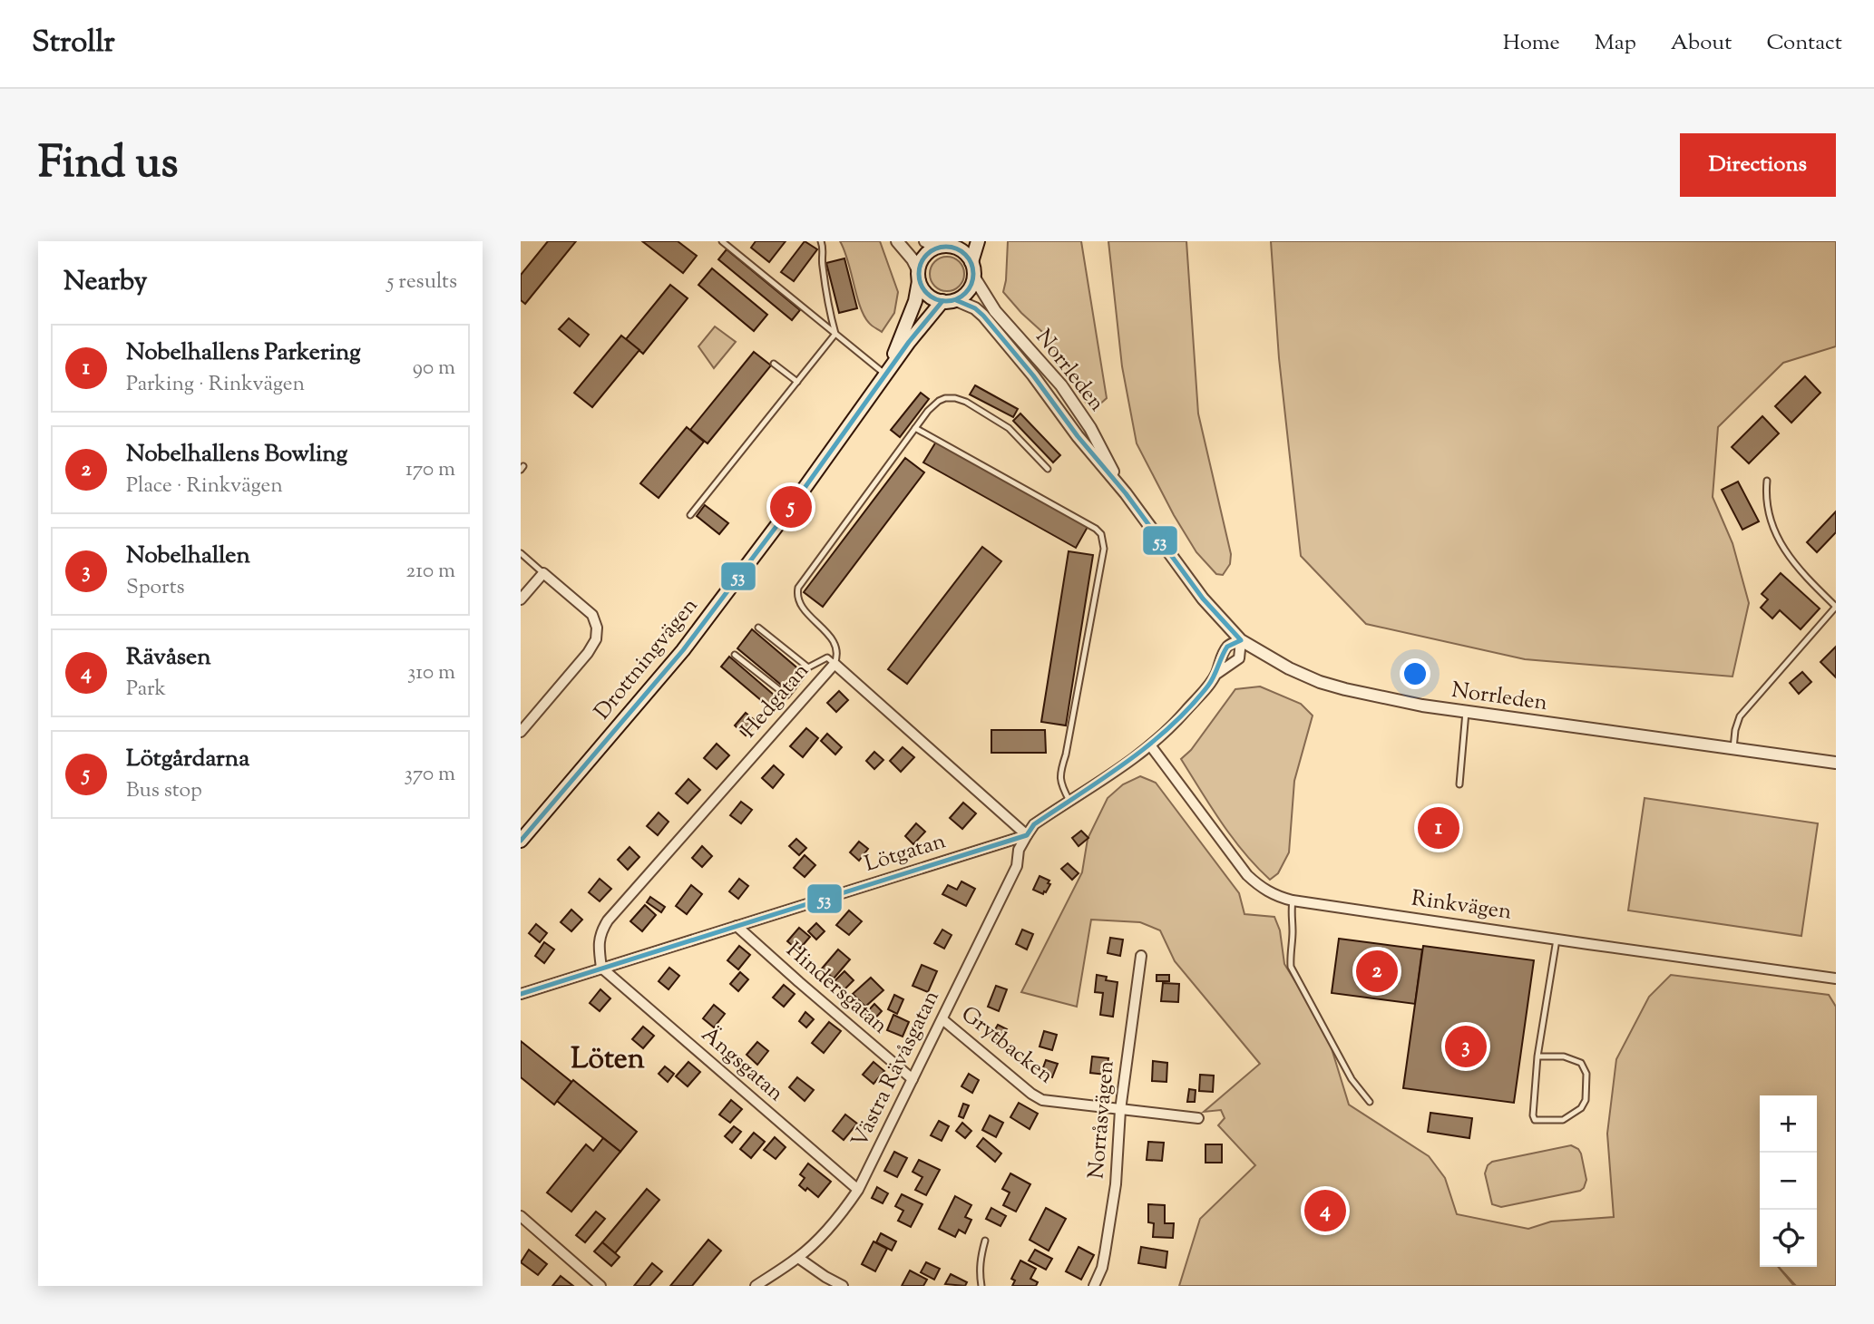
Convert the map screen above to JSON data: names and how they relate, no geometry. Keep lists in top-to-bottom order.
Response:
{
  "streets": {
    "main road": ["Drottningvägen"],
    "street": [
      "Norrleden",
      "Hedgatan",
      "Lötgatan",
      "Rinkvägen",
      "Hindersgatan",
      "Grytbacken",
      "Ängsgatan",
      "Västra Rävåsgatan",
      "Norråsvägen"
    ]
  },
  "crossings": [
    ["Norrleden", "Drottningvägen"],
    ["Norrleden", "Lötgatan"],
    ["Hedgatan", "Lötgatan"],
    ["Hedgatan", "Ängsgatan"],
    ["Hedgatan", "Västra Rävåsgatan"],
    ["Lötgatan", "Rinkvägen"],
    ["Lötgatan", "Hindersgatan"],
    ["Lötgatan", "Ängsgatan"],
    ["Lötgatan", "Västra Rävåsgatan"],
    ["Hindersgatan", "Västra Rävåsgatan"],
    ["Grytbacken", "Västra Rävåsgatan"],
    ["Grytbacken", "Norråsvägen"],
    ["Ängsgatan", "Västra Rävåsgatan"]
  ],
  "districts": ["Löten"],
  "lines": ["transit line 53"],
  "page": {
    "header": "Strollr",
    "nav": [
      "Home",
      "Map",
      "About",
      "Contact"
    ],
    "title": "Find us",
    "buttons": "Directions",
    "heading": ["Nearby", "5 results"],
    "list": [
      {
        "mark": "1",
        "name": "Nobelhallens Parkering",
        "note": "Parking · Rinkvägen",
        "value": "90 m"
      },
      {
        "mark": "2",
        "name": "Nobelhallens Bowling",
        "note": "Place · Rinkvägen",
        "value": "170 m"
      },
      {
        "mark": "3",
        "name": "Nobelhallen",
        "note": "Sports",
        "value": "210 m"
      },
      {
        "mark": "4",
        "name": "Rävåsen",
        "note": "Park",
        "value": "310 m"
      },
      {
        "mark": "5",
        "name": "Lötgårdarna",
        "note": "Bus stop",
        "value": "370 m"
      }
    ],
    "pins": [
      "5",
      "1",
      "2",
      "3",
      "4"
    ],
    "map_buttons": ["+", "−"]
  }
}
